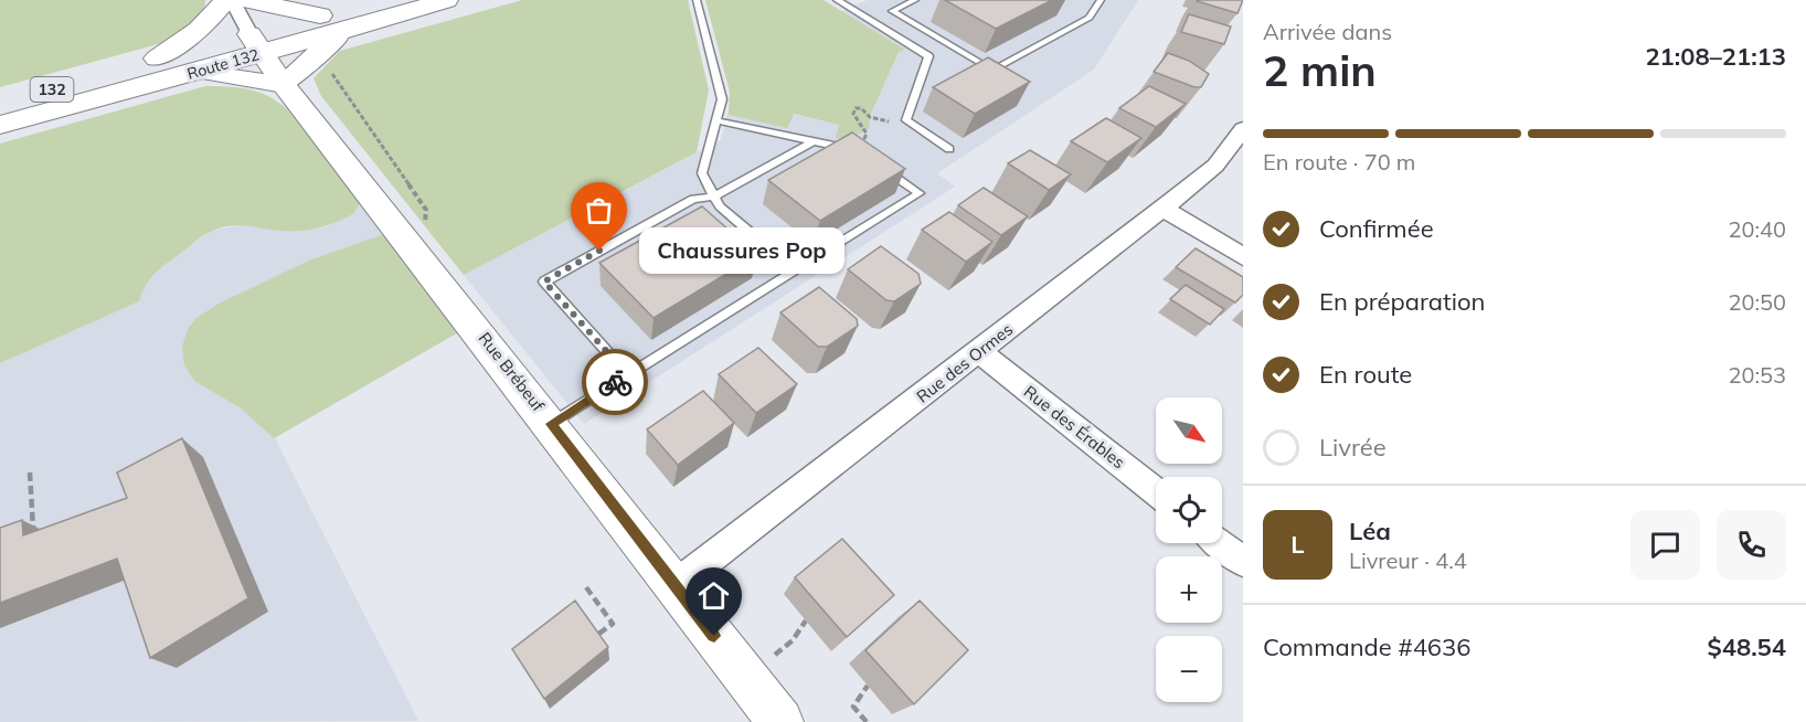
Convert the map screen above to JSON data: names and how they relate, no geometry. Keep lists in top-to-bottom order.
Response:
{
  "streets": {
    "highway": ["Route 132", "132"],
    "street": ["Rue des Ormes", "Rue Brébeuf", "Rue des Érables"]
  },
  "crossings": [
    ["Route 132", "Rue Brébeuf"],
    ["Rue des Ormes", "Rue Brébeuf"],
    ["Rue des Ormes", "Rue des Érables"]
  ],
  "places": ["Chaussures Pop"],
  "north": "bottom right",
  "page": {
    "heading": ["2 min", "Arrivée dans", "21:08–21:13"],
    "panel": [
      "Léa",
      "Livreur · 4.4",
      "Commande #4636",
      "$48.54"
    ],
    "bar": "En route · 70 m",
    "list": [
      ["Confirmée", "20:40"],
      ["En préparation", "20:50"],
      ["En route", "20:53"],
      "Livrée"
    ],
    "bubble": "Chaussures Pop",
    "map_buttons": ["+", "−"],
    "round": "L"
  }
}
